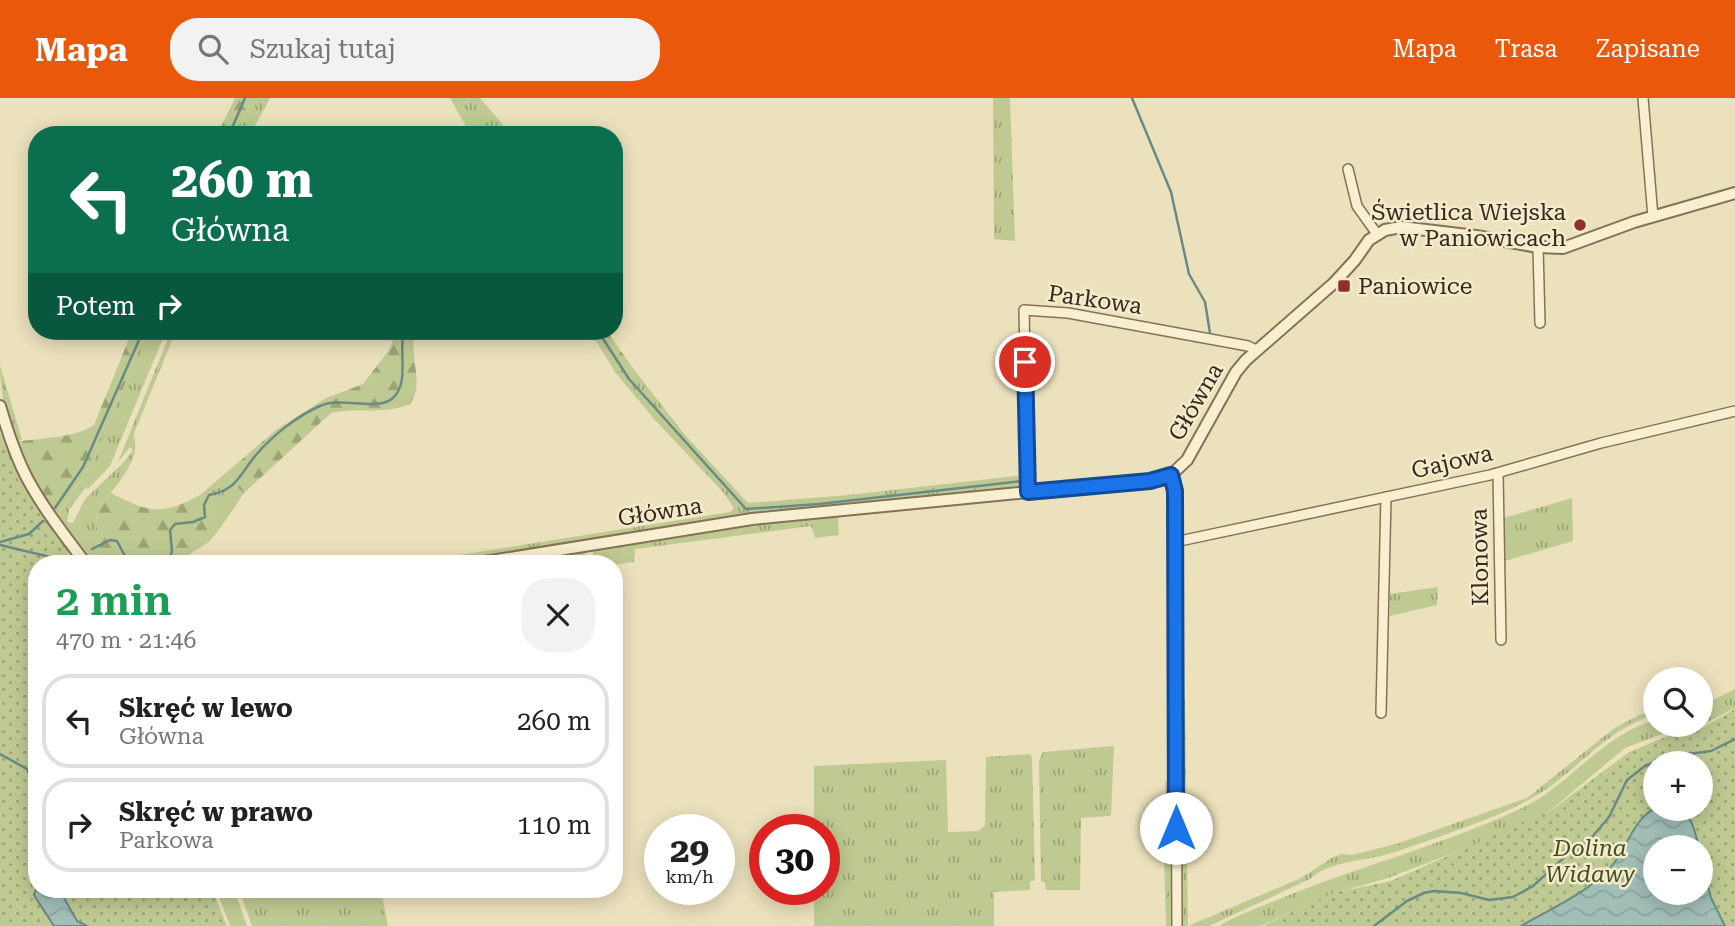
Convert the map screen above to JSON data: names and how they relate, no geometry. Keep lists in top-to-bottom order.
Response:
{
  "streets": {
    "street": [
      "Parkowa",
      "Główna",
      "Gajowa",
      "Klonowa"
    ]
  },
  "crossings": [
    ["Parkowa", "Główna"],
    ["Gajowa", "Klonowa"]
  ],
  "parks": ["Dolina Widawy"],
  "places": {
    "other": ["Świetlica Wiejska w Paniowicach"],
    "transit": ["Paniowice"]
  },
  "page": {
    "header": "Mapa",
    "search": "Szukaj tutaj",
    "nav": ["Mapa", "Trasa", "Zapisane"],
    "turn": ["260 m", "Główna"],
    "then": "Potem",
    "heading": ["2 min", "470 m · 21:46"],
    "map_buttons": ["+", "−"],
    "list": [
      {
        "name": "Skręć w lewo",
        "note": "Główna",
        "value": "260 m"
      },
      {
        "name": "Skręć w prawo",
        "note": "Parkowa",
        "value": "110 m"
      }
    ],
    "speed": "29 km/h",
    "limit": "30"
  }
}
